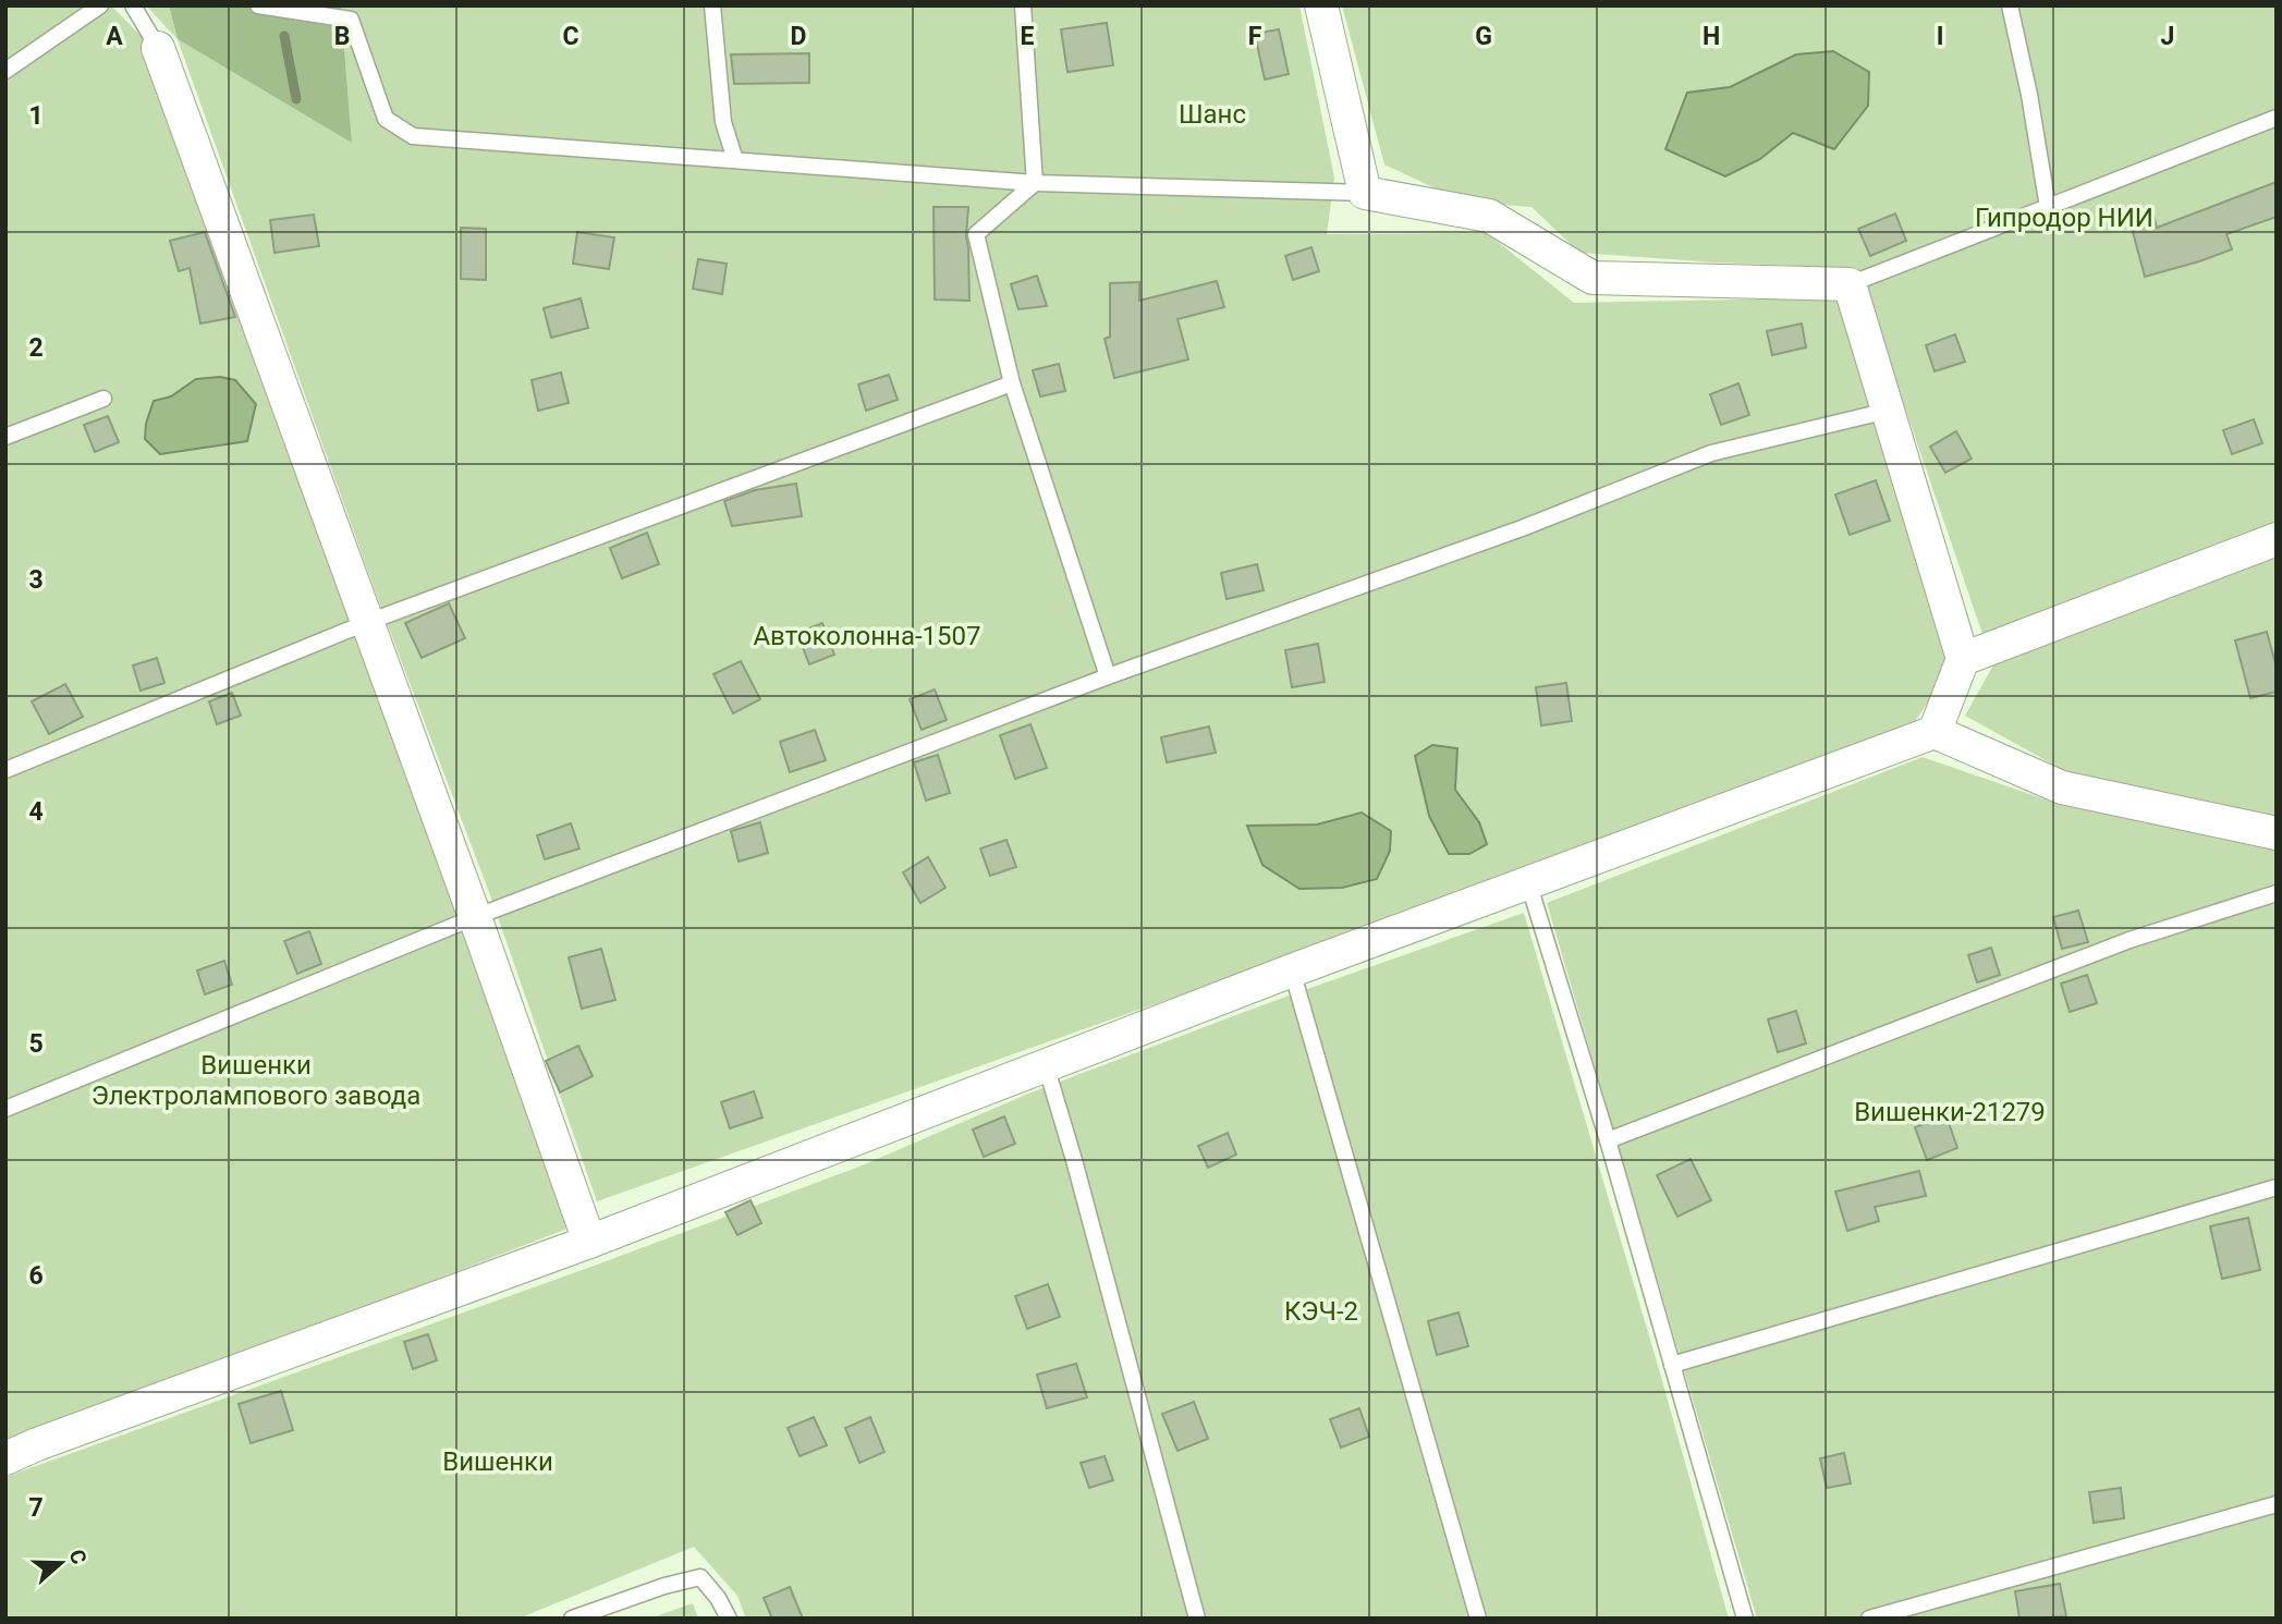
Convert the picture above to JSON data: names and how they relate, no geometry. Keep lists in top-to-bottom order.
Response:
{
  "parks": [
    "Шанс",
    "Гипродор НИИ",
    "Автоколонна-1507",
    "Вишенки Электролампового завода",
    "Вишенки-21279",
    "КЭЧ-2",
    "Вишенки"
  ],
  "north": "right",
  "grid": {
    "columns": [
      "A",
      "B",
      "C",
      "D",
      "E",
      "F",
      "G",
      "H",
      "I",
      "J"
    ],
    "rows": [
      "1",
      "2",
      "3",
      "4",
      "5",
      "6",
      "7"
    ]
  }
}
